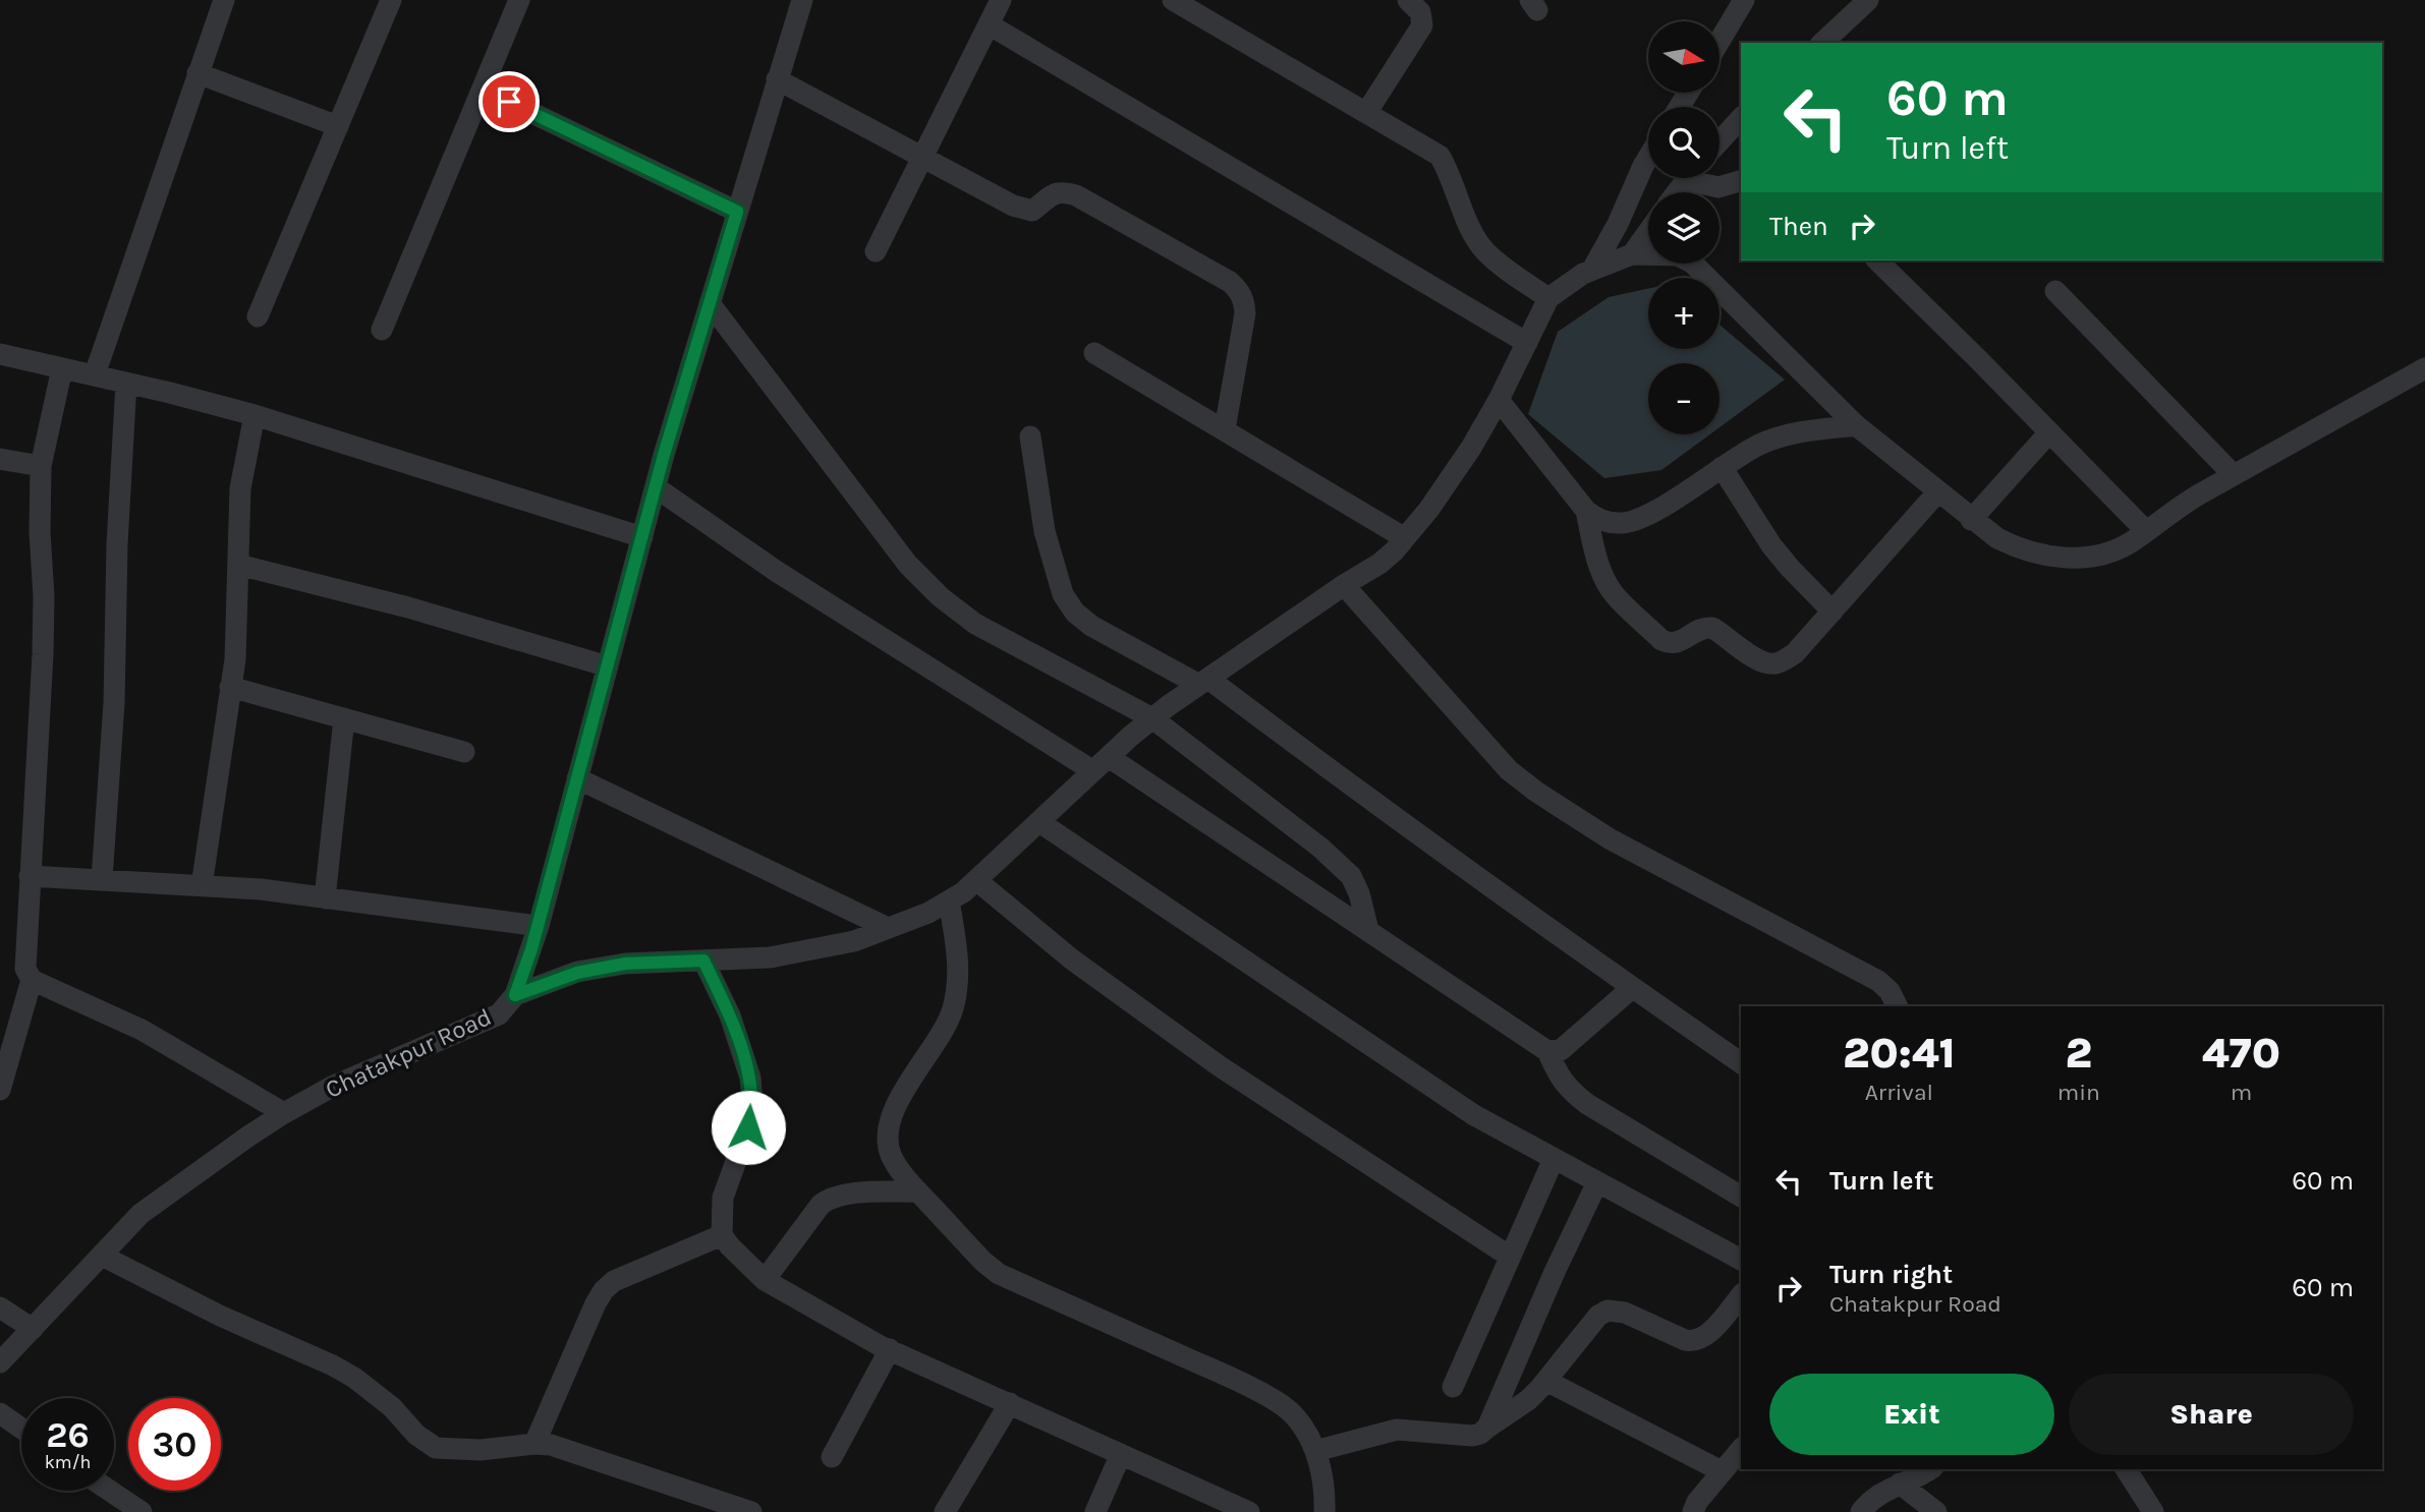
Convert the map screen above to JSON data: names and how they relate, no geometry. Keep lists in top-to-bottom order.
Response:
{
  "streets": {
    "street": ["Chatakpur Road"]
  },
  "north": "right",
  "page": {
    "map_buttons": ["+", "−"],
    "turn": ["60 m", "Turn left"],
    "then": "Then",
    "eta": [
      "20:41",
      "Arrival",
      "2",
      "min",
      "470",
      "m"
    ],
    "list": [
      {
        "name": "Turn left",
        "value": "60 m"
      },
      {
        "name": "Turn right",
        "note": "Chatakpur Road",
        "value": "60 m"
      }
    ],
    "buttons": ["Exit", "Share"],
    "speed": "26 km/h",
    "limit": "30"
  }
}
